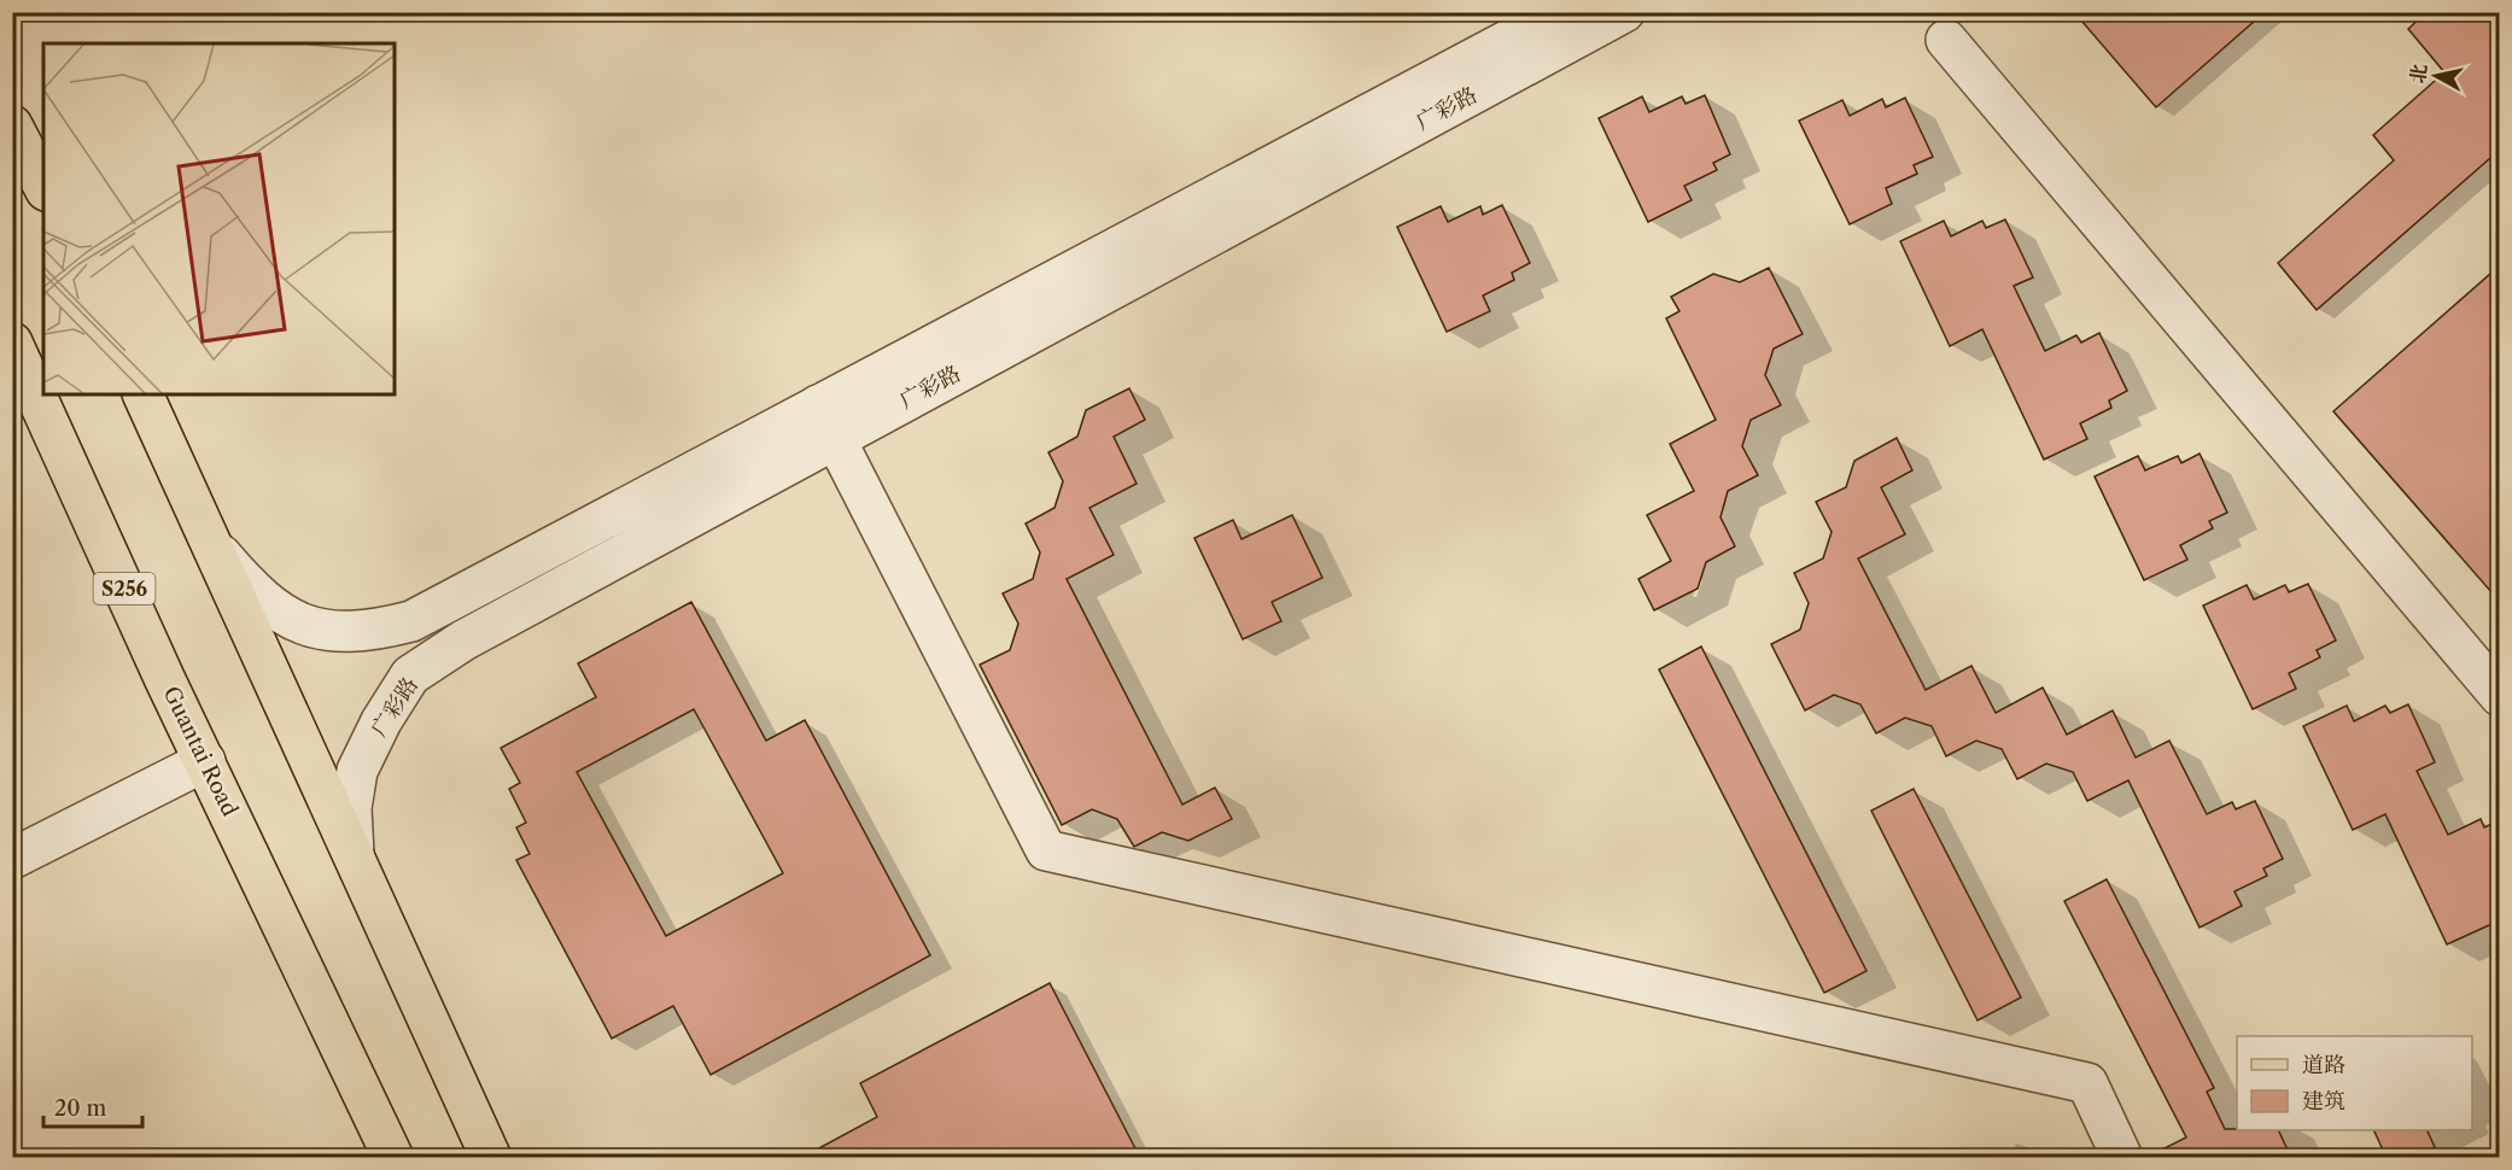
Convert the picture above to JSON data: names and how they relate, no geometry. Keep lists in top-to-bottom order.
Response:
{
  "streets": {
    "main road": ["S256", "Guantai Road"],
    "street": ["广彩路"]
  },
  "legend": ["道路", "建筑"],
  "scale_bar": "20 m",
  "north": "left"
}
